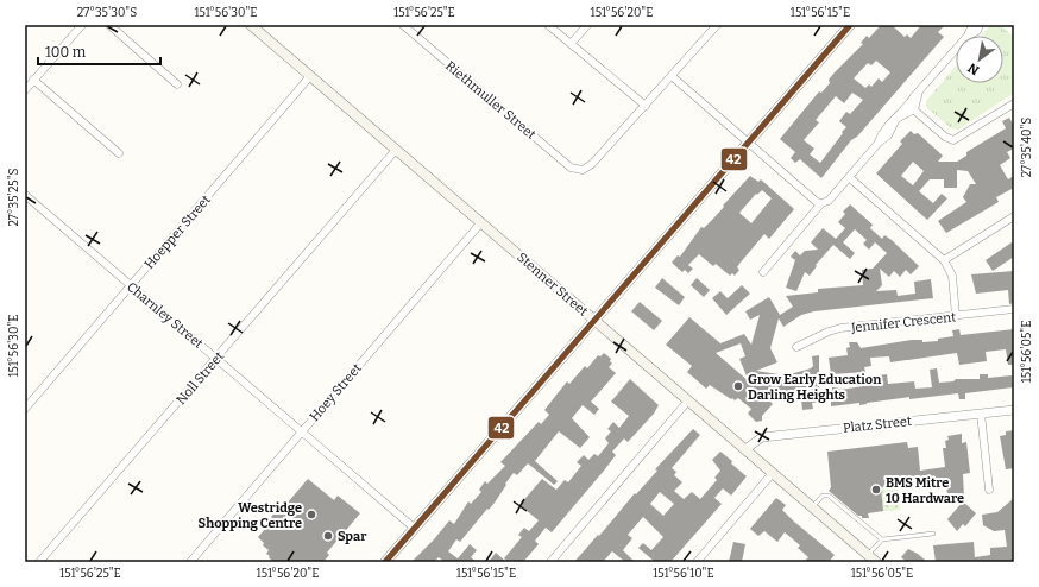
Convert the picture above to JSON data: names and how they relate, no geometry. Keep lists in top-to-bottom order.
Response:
{
  "streets": {
    "main road": ["Stenner Street"],
    "street": [
      "Riethmuller Street",
      "Hoepper Street",
      "Charnley Street",
      "Jennifer Crescent",
      "Noll Street",
      "Hoey Street",
      "Platz Street"
    ]
  },
  "crossings": [
    ["Hoepper Street", "Stenner Street"],
    ["Hoepper Street", "Charnley Street"],
    ["Stenner Street", "Noll Street"],
    ["Stenner Street", "Hoey Street"],
    ["Stenner Street", "Platz Street"],
    ["Charnley Street", "Noll Street"],
    ["Charnley Street", "Hoey Street"]
  ],
  "places": [
    "Grow Early Education Darling Heights",
    "BMS Mitre 10 Hardware",
    "Westridge Shopping Centre",
    "Spar"
  ],
  "lines": ["transit line 42"],
  "scale_bar": "100 m",
  "north": "bottom left",
  "coordinates": [
    "27°35'30\"S",
    "151°56'30\"E",
    "151°56'25\"E",
    "151°56'20\"E",
    "151°56'15\"E",
    "27°35'40\"S",
    "27°35'25\"S",
    "151°56'05\"E",
    "151°56'10\"E"
  ]
}
